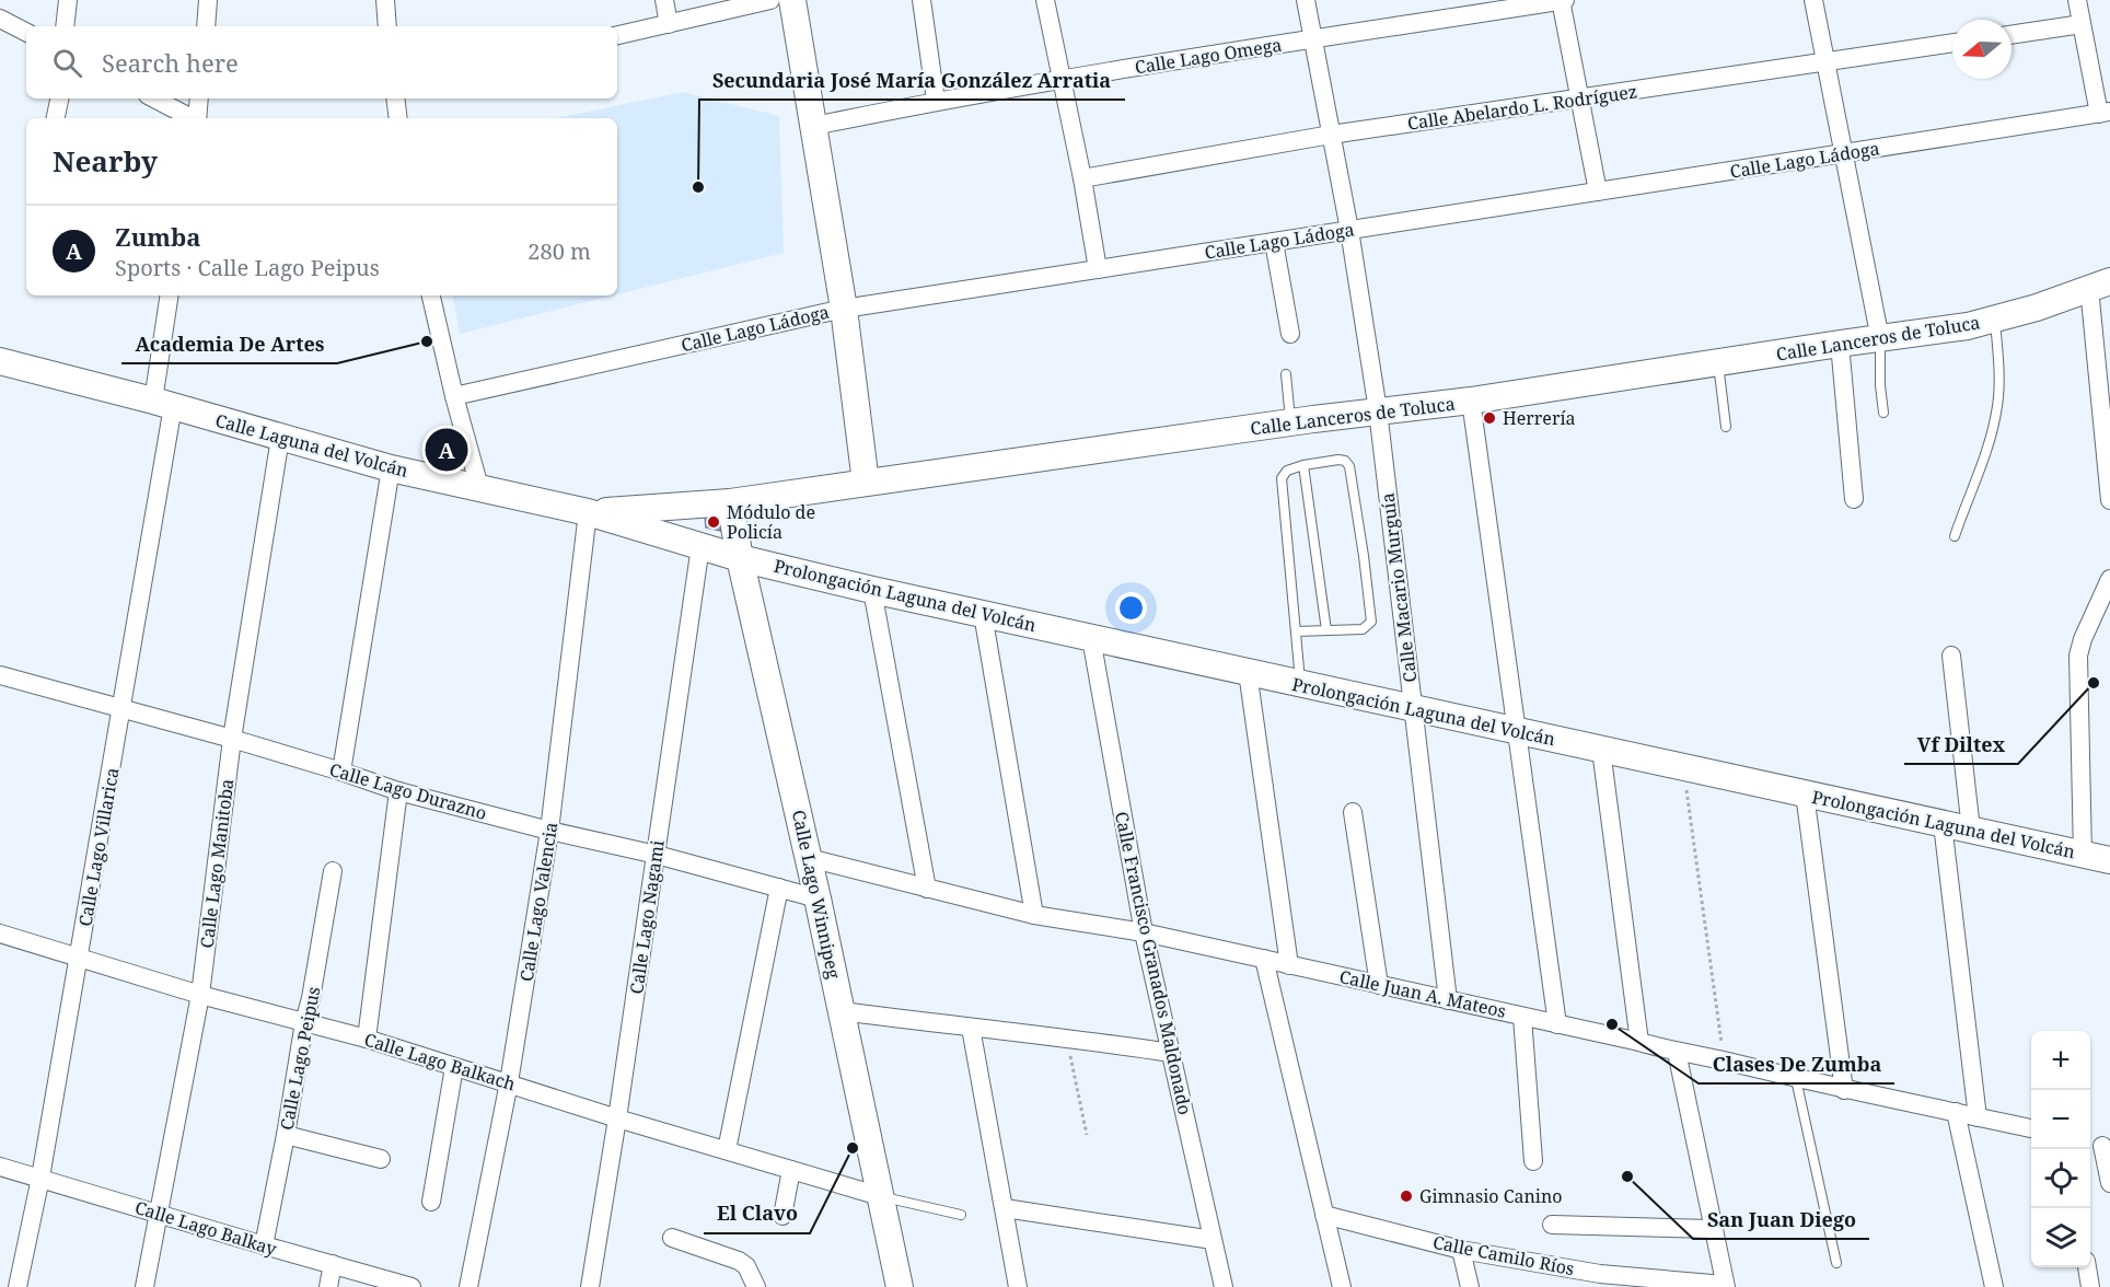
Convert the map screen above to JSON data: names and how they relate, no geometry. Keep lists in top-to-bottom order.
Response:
{
  "streets": {
    "main road": [
      "Calle Lanceros de Toluca",
      "Calle Laguna del Volcán",
      "Prolongación Laguna del Volcán",
      "Calle Lago Winnipeg"
    ],
    "street": [
      "Calle Lago Omega",
      "Calle Abelardo L. Rodríguez",
      "Calle Lago Ládoga",
      "Calle Macario Murguía",
      "Calle Lago Durazno",
      "Calle Lago Villarica",
      "Calle Lago Manitoba",
      "Calle Lago Valencia",
      "Calle Lago Nagami",
      "Calle Francisco Granados Maldonado",
      "Calle Juan A. Mateos",
      "Calle Lago Peipus",
      "Calle Lago Balkach",
      "Calle Lago Balkay",
      "Calle Camilo Ríos"
    ]
  },
  "crossings": [
    ["Calle Lago Omega", "Calle Macario Murguía"],
    ["Calle Abelardo L. Rodríguez", "Calle Macario Murguía"],
    ["Calle Lago Ládoga", "Calle Macario Murguía"],
    ["Calle Lanceros de Toluca", "Calle Laguna del Volcán"],
    ["Calle Lanceros de Toluca", "Calle Macario Murguía"],
    ["Calle Lanceros de Toluca", "Calle Lago Winnipeg"],
    ["Calle Lanceros de Toluca", "Calle Lago Valencia"],
    ["Calle Laguna del Volcán", "Prolongación Laguna del Volcán"],
    ["Calle Laguna del Volcán", "Calle Lago Villarica"],
    ["Calle Laguna del Volcán", "Calle Lago Manitoba"],
    ["Calle Laguna del Volcán", "Calle Lago Winnipeg"],
    ["Calle Laguna del Volcán", "Calle Lago Valencia"],
    ["Calle Laguna del Volcán", "Calle Lago Nagami"],
    ["Calle Macario Murguía", "Prolongación Laguna del Volcán"],
    ["Calle Macario Murguía", "Calle Juan A. Mateos"],
    ["Prolongación Laguna del Volcán", "Calle Lago Winnipeg"],
    ["Prolongación Laguna del Volcán", "Calle Francisco Granados Maldonado"],
    ["Calle Lago Durazno", "Calle Lago Villarica"],
    ["Calle Lago Durazno", "Calle Lago Manitoba"],
    ["Calle Lago Durazno", "Calle Lago Winnipeg"],
    ["Calle Lago Durazno", "Calle Lago Valencia"],
    ["Calle Lago Durazno", "Calle Lago Nagami"],
    ["Calle Lago Villarica", "Calle Lago Balkach"],
    ["Calle Lago Villarica", "Calle Lago Balkay"],
    ["Calle Lago Manitoba", "Calle Lago Balkach"],
    ["Calle Lago Manitoba", "Calle Lago Balkay"],
    ["Calle Lago Winnipeg", "Calle Juan A. Mateos"],
    ["Calle Lago Winnipeg", "Calle Lago Balkach"],
    ["Calle Lago Valencia", "Calle Lago Balkach"],
    ["Calle Lago Nagami", "Calle Lago Balkach"],
    ["Calle Francisco Granados Maldonado", "Calle Juan A. Mateos"],
    ["Calle Lago Peipus", "Calle Lago Balkach"],
    ["Calle Lago Peipus", "Calle Lago Balkay"]
  ],
  "places": [
    "Secundaria José María González Arratia",
    "Academia De Artes",
    "Herrería",
    "Módulo de Policía",
    "Vf Diltex",
    "Clases De Zumba",
    "El Clavo",
    "San Juan Diego",
    "Gimnasio Canino"
  ],
  "north": "left",
  "page": {
    "search": "Search here",
    "heading": "Nearby",
    "list": [
      {
        "mark": "A",
        "name": "Zumba",
        "note": "Sports · Calle Lago Peipus",
        "value": "280 m"
      }
    ],
    "pins": "A",
    "map_buttons": ["+", "−"]
  }
}
